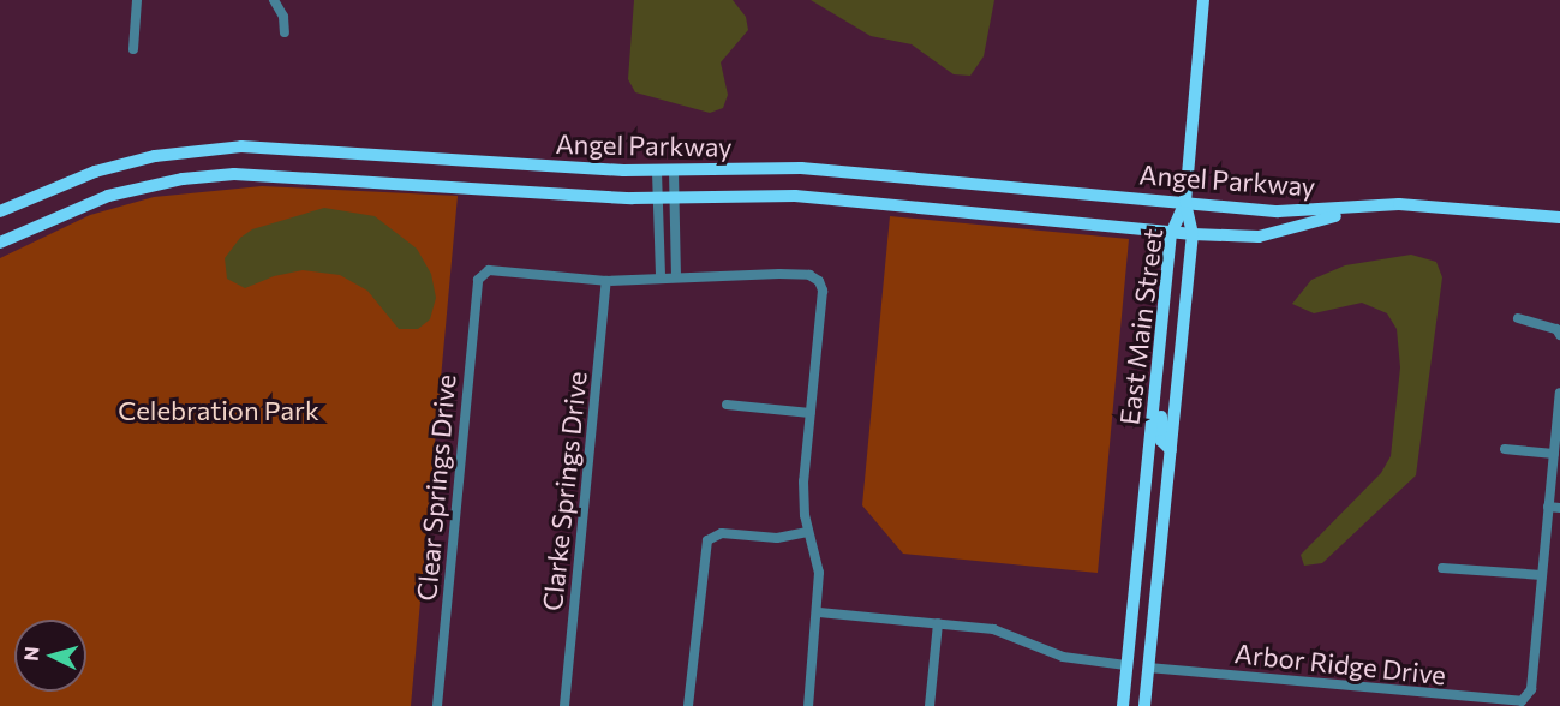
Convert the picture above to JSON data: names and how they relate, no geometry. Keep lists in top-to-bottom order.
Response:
{
  "streets": {
    "main road": ["Angel Parkway", "East Main Street"],
    "street": ["Clear Springs Drive", "Clarke Springs Drive", "Arbor Ridge Drive"]
  },
  "crossings": [
    ["Angel Parkway", "East Main Street"],
    ["East Main Street", "Arbor Ridge Drive"],
    ["Clear Springs Drive", "Clarke Springs Drive"]
  ],
  "parks": ["Celebration Park"],
  "north": "left"
}
